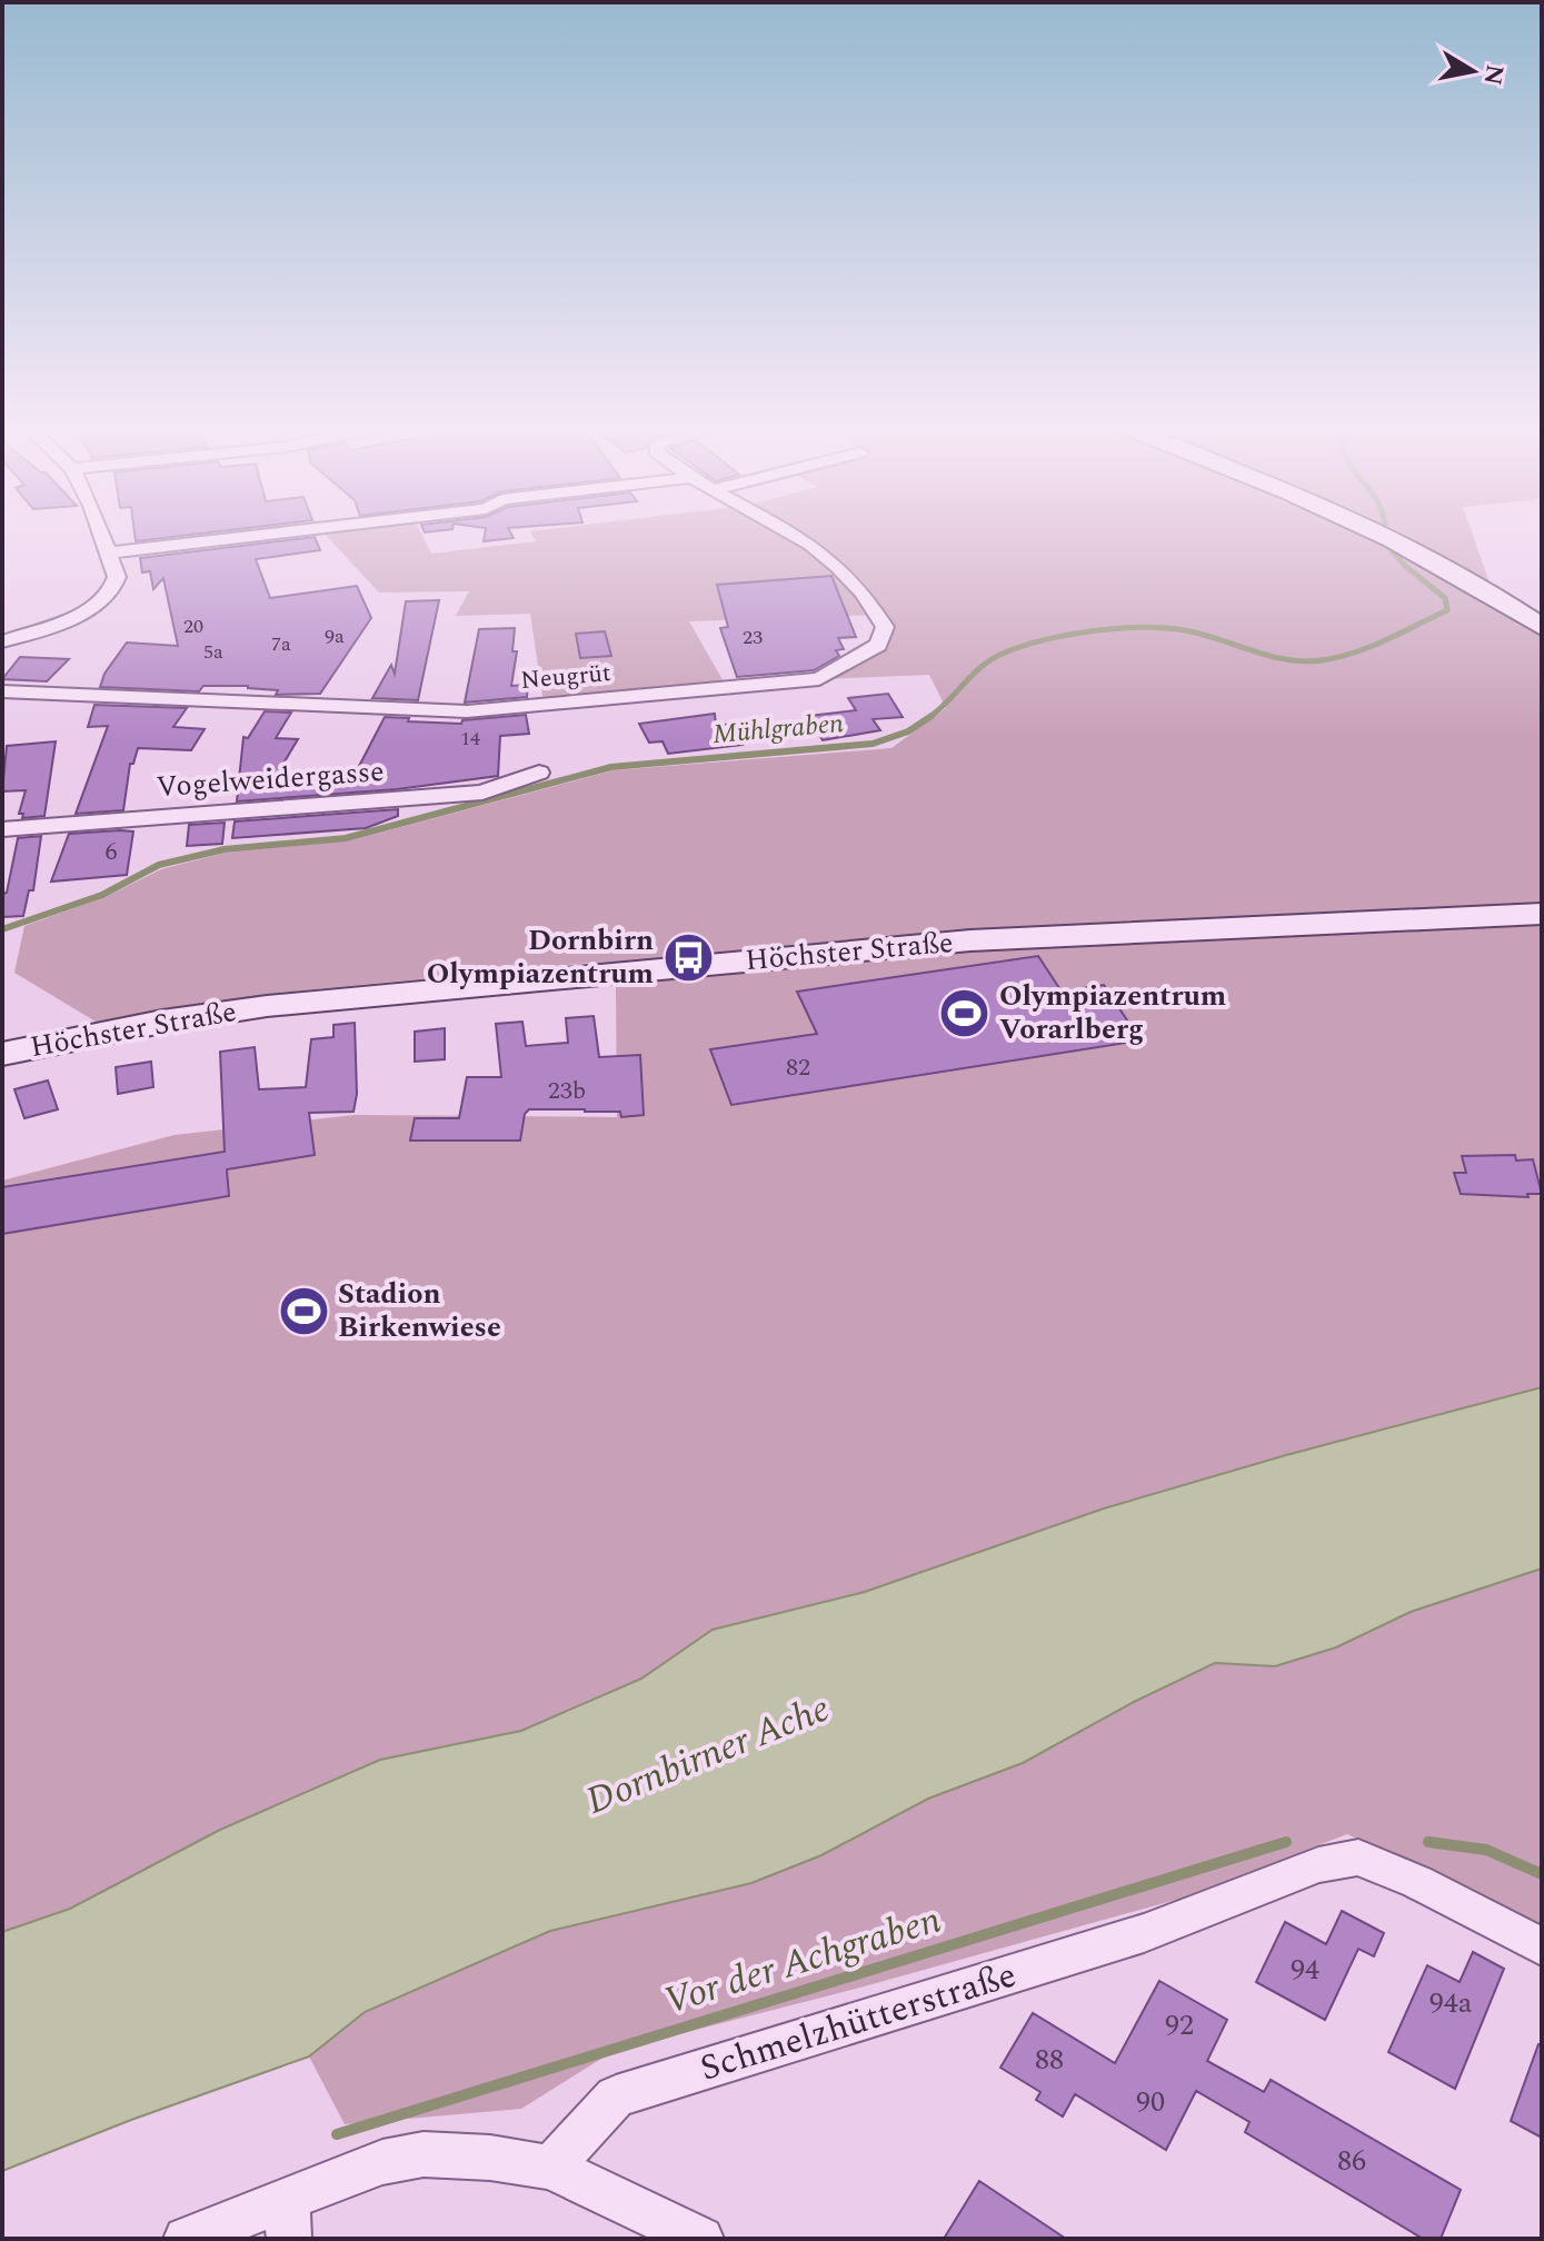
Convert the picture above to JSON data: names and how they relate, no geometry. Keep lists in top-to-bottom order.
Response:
{
  "streets": {
    "main road": ["Höchster Straße"],
    "street": ["Neugrüt", "Vogelweidergasse", "Schmelzhütterstraße"]
  },
  "water": ["Mühlgraben", "Dornbirner Ache", "Vor der Achgraben"],
  "places": {
    "bus stop": ["Dornbirn Olympiazentrum"],
    "sports": ["Olympiazentrum Vorarlberg", "Stadion Birkenwiese"]
  },
  "house_numbers": [
    "20",
    "9a",
    "23",
    "7a",
    "5a",
    "14",
    "6",
    "82",
    "23b",
    "94",
    "94a",
    "92",
    "88",
    "90",
    "86"
  ],
  "north": "right"
}
